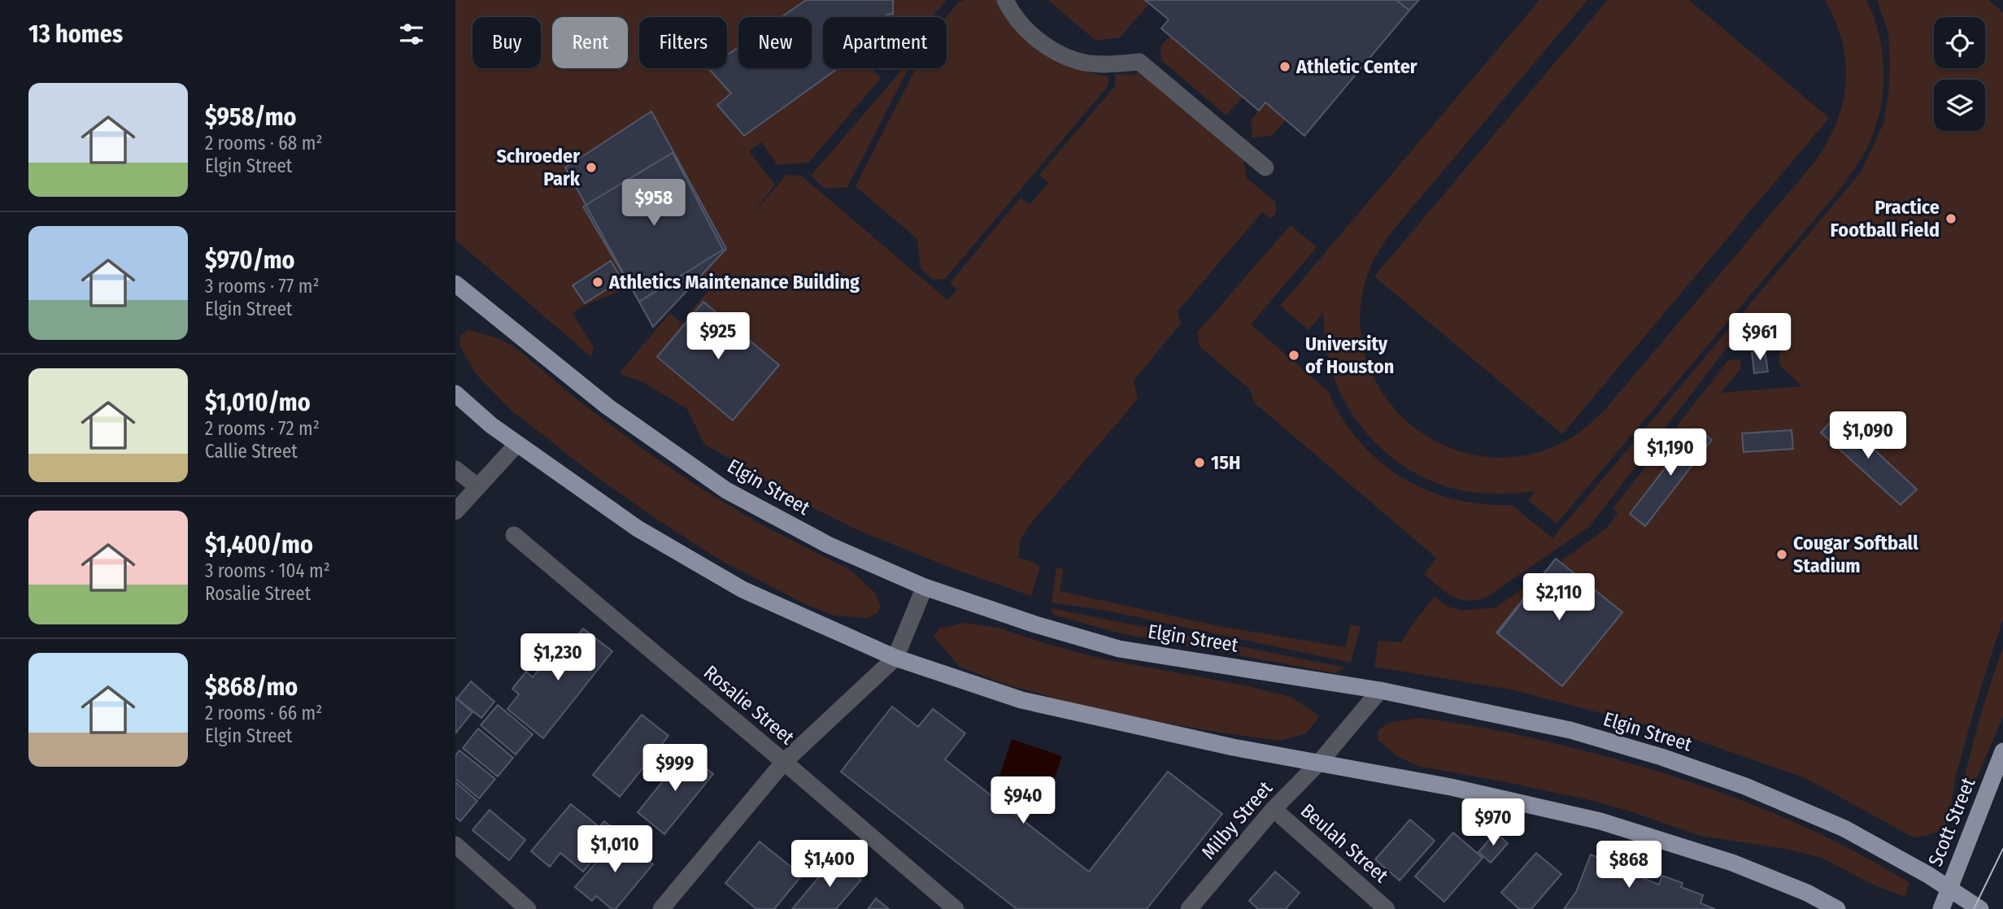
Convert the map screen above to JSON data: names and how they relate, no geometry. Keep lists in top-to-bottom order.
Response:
{
  "streets": {
    "main road": ["Elgin Street", "Scott Street"],
    "street": ["Rosalie Street", "Milby Street", "Beulah Street"]
  },
  "crossings": [
    ["Elgin Street", "Milby Street"],
    ["Elgin Street", "Scott Street"],
    ["Milby Street", "Beulah Street"]
  ],
  "places": [
    "Athletic Center",
    "Schroeder Park",
    "Practice Football Field",
    "Athletics Maintenance Building",
    "University of Houston",
    "15H",
    "Cougar Softball Stadium"
  ],
  "page": {
    "heading": "13 homes",
    "chip": [
      "Buy",
      "Rent",
      "Filters",
      "New",
      "Apartment"
    ],
    "list": [
      {
        "name": "$958/mo",
        "note": "2 rooms · 68 m² · Elgin Street"
      },
      {
        "name": "$970/mo",
        "note": "3 rooms · 77 m² · Elgin Street"
      },
      {
        "name": "$1,010/mo",
        "note": "2 rooms · 72 m² · Callie Street"
      },
      {
        "name": "$1,400/mo",
        "note": "3 rooms · 104 m² · Rosalie Street"
      },
      {
        "name": "$868/mo",
        "note": "2 rooms · 66 m² · Elgin Street"
      }
    ],
    "price": [
      "$958",
      "$925",
      "$961",
      "$1,090",
      "$1,190",
      "$2,110",
      "$1,230",
      "$999",
      "$940",
      "$970",
      "$1,010",
      "$1,400",
      "$868"
    ]
  }
}
